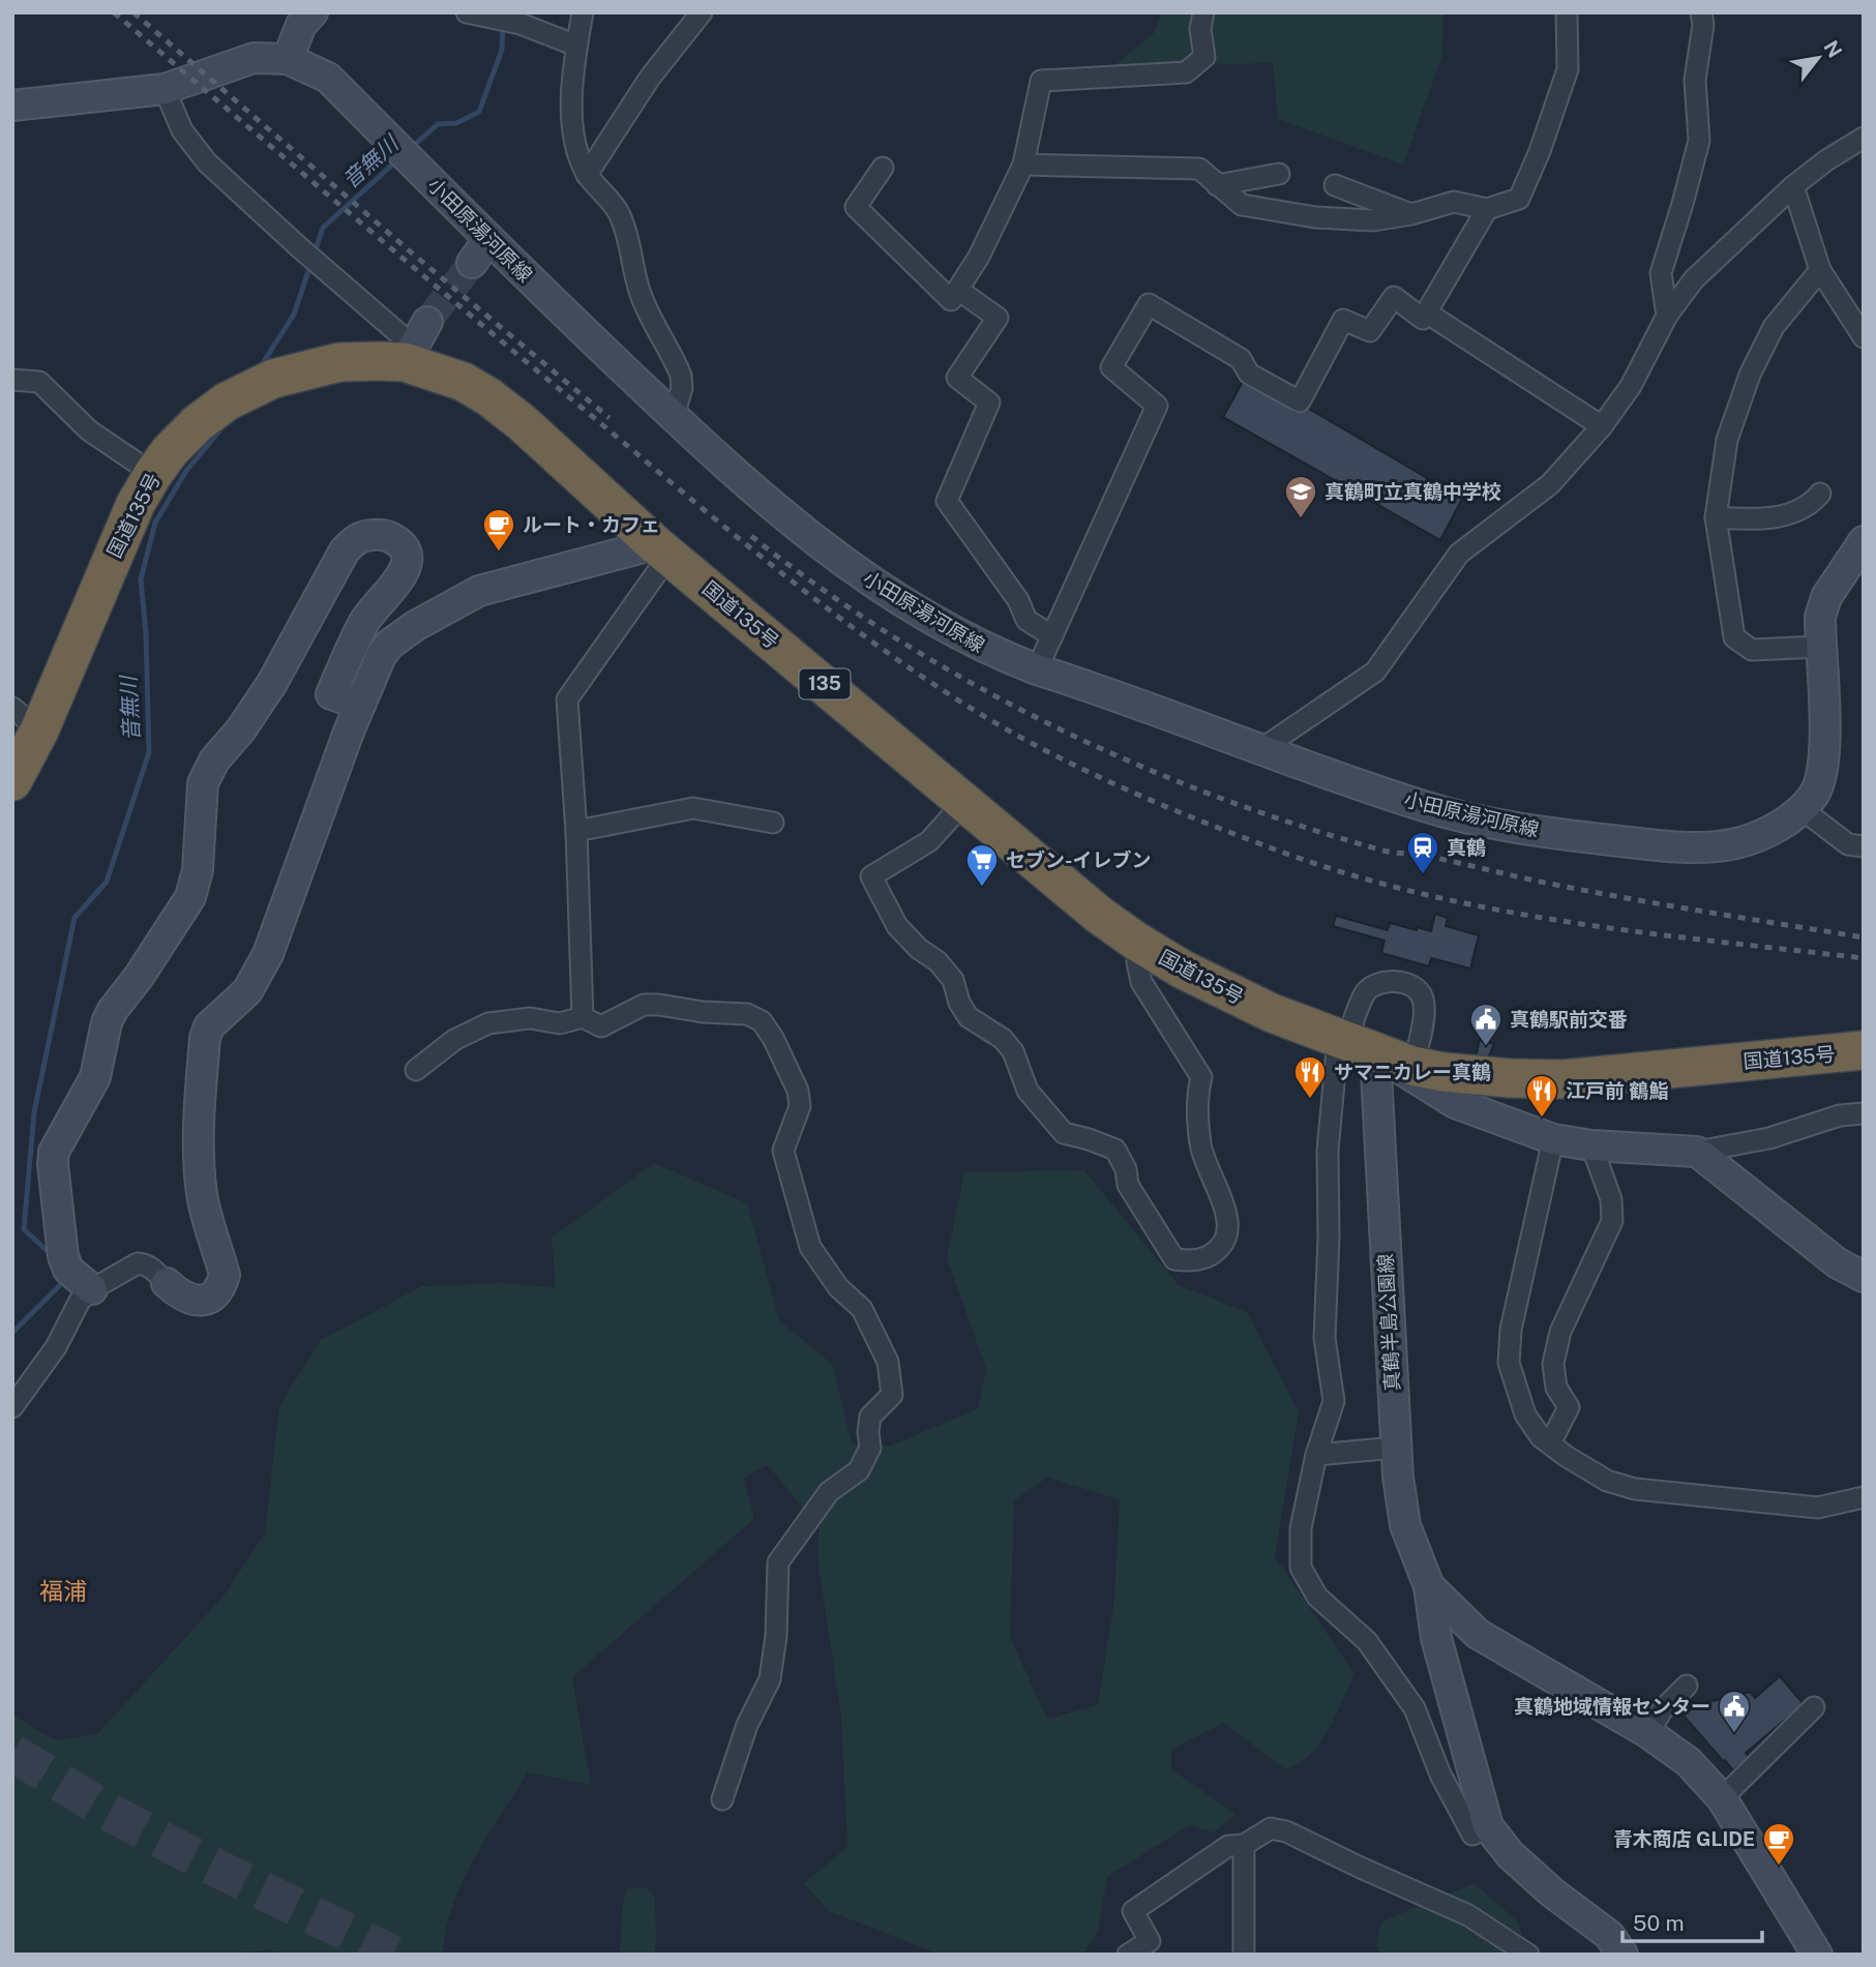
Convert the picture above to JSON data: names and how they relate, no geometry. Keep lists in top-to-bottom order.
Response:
{
  "streets": {
    "highway": ["国道135号", "135"],
    "main road": ["小田原湯河原線", "真鶴半島公園線"]
  },
  "crossings": [
    ["国道135号", "真鶴半島公園線"]
  ],
  "districts": ["福浦"],
  "water": ["音無川"],
  "places": {
    "school or university": ["真鶴町立真鶴中学校"],
    "cafe": ["ルート・カフェ", "青木商店 GLIDE"],
    "station": ["真鶴"],
    "supermarket": ["セブン-イレブン"],
    "public building": ["真鶴駅前交番", "真鶴地域情報センター"],
    "restaurant": ["サマニカレー真鶴", "江戸前 鶴鮨"]
  },
  "scale_bar": "50 m",
  "north": "top right"
}
